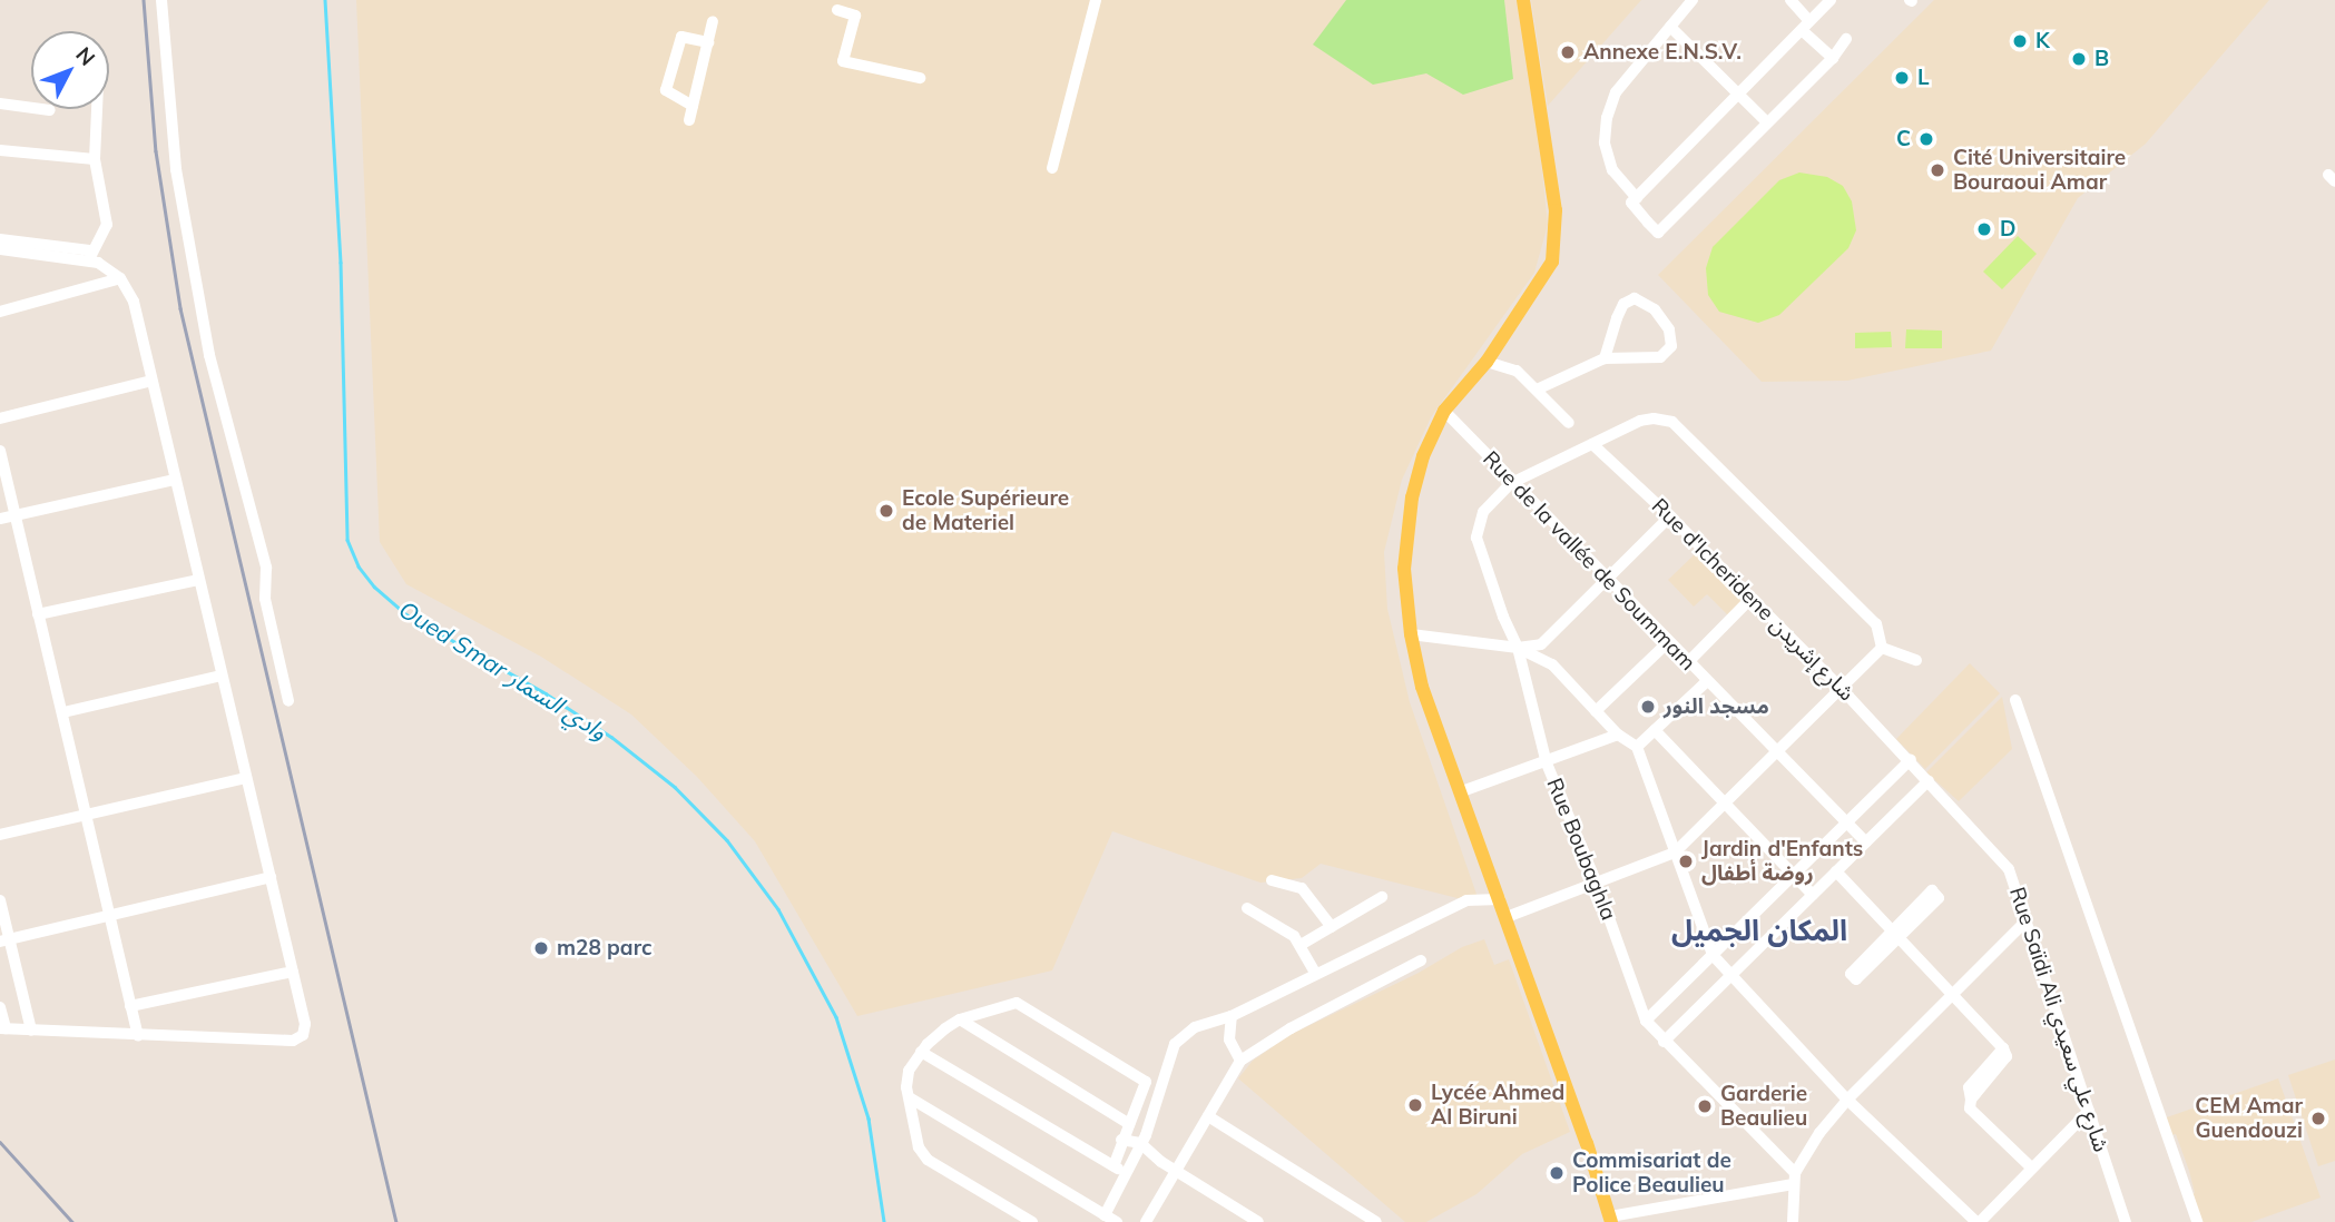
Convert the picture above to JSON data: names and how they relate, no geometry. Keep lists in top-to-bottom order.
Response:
{
  "streets": {
    "street": [
      "Rue de la vallée de Soummam",
      "Rue d'Icheridene شارع إشريدن",
      "Rue Boubaghla",
      "Rue Saïdi Ali شارع علي سعيدي"
    ]
  },
  "crossings": [
    ["Rue de la vallée de Soummam", "Rue Boubaghla"],
    ["Rue d'Icheridene شارع إشريدن", "Rue Saïdi Ali شارع علي سعيدي"]
  ],
  "districts": ["المكان الجميل"],
  "water": ["Oued Smar وادي السمار"],
  "places": [
    "K",
    "Annexe E.N.S.V.",
    "B",
    "L",
    "C",
    "Cité Universitaire Bouraoui Amar",
    "D",
    "Ecole Supérieure de Materiel",
    "مسجد النور",
    "Jardin d'Enfants روضة أطفال",
    "m28 parc",
    "Lycée Ahmed Al Biruni",
    "Garderie Beaulieu",
    "CEM Amar Guendouzi",
    "Commisariat de Police Beaulieu"
  ],
  "north": "top right"
}
